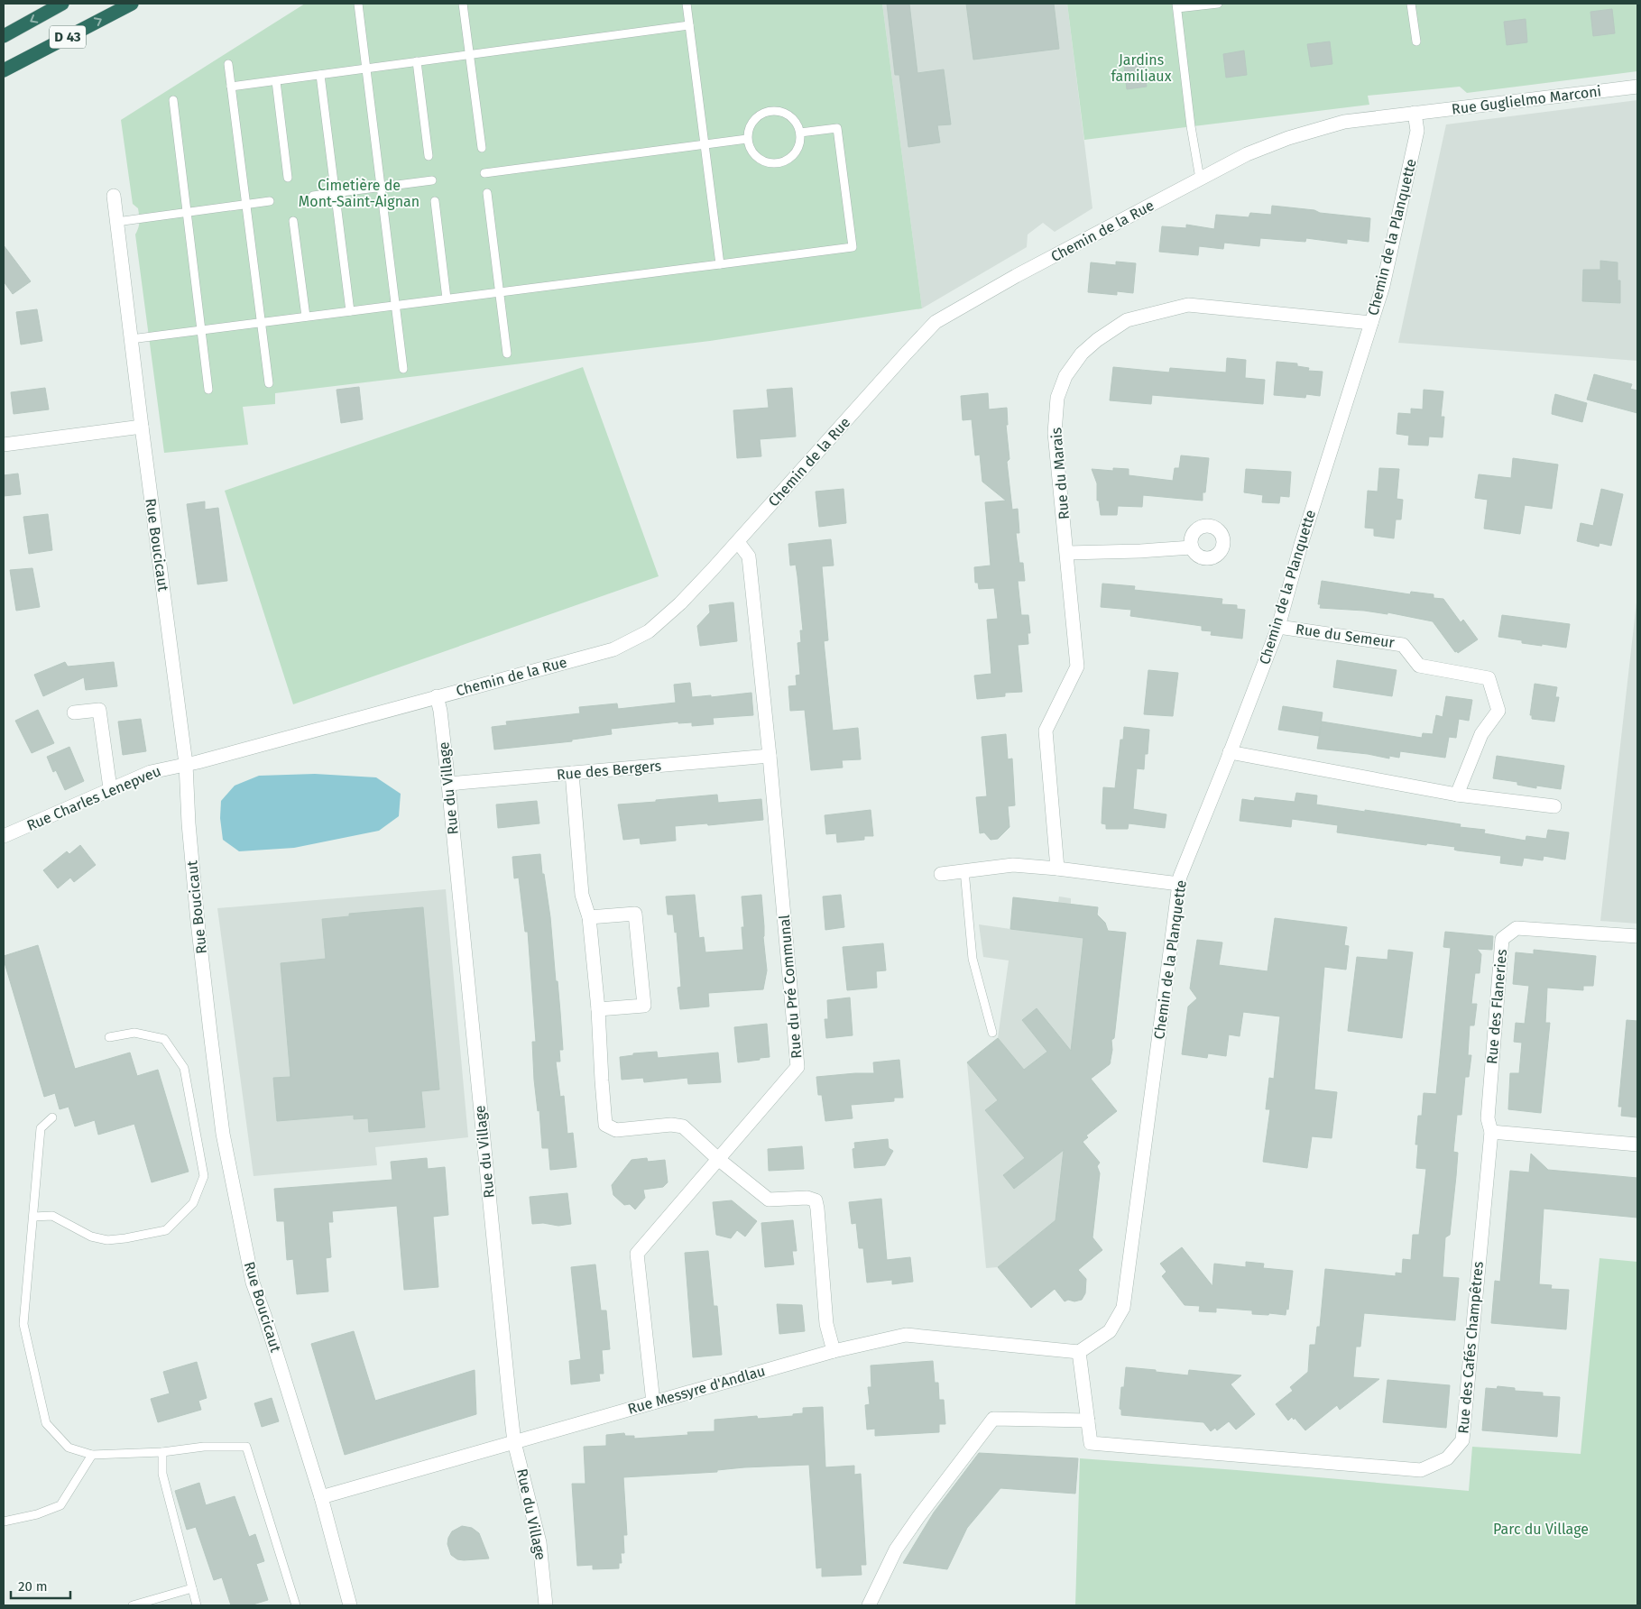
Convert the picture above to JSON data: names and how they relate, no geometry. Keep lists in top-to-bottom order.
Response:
{
  "streets": {
    "highway": ["D 43"],
    "street": [
      "Rue Guglielmo Marconi",
      "Chemin de la Rue",
      "Chemin de la Planquette",
      "Rue du Marais",
      "Rue Boucicaut",
      "Rue du Semeur",
      "Rue des Bergers",
      "Rue du Village",
      "Rue Charles Lenepveu",
      "Rue du Pré Communal",
      "Rue des Flaneries",
      "Rue des Cafés Champêtres",
      "Rue Messyre d'Andlau"
    ]
  },
  "crossings": [
    ["Rue Guglielmo Marconi", "Chemin de la Rue"],
    ["Rue Guglielmo Marconi", "Chemin de la Planquette"],
    ["Chemin de la Rue", "Chemin de la Planquette"],
    ["Chemin de la Rue", "Rue Boucicaut"],
    ["Chemin de la Rue", "Rue du Village"],
    ["Chemin de la Rue", "Rue Charles Lenepveu"],
    ["Chemin de la Rue", "Rue du Pré Communal"],
    ["Chemin de la Planquette", "Rue du Marais"],
    ["Chemin de la Planquette", "Rue du Semeur"],
    ["Chemin de la Planquette", "Rue Messyre d'Andlau"],
    ["Rue Boucicaut", "Rue Charles Lenepveu"],
    ["Rue Boucicaut", "Rue Messyre d'Andlau"],
    ["Rue des Bergers", "Rue du Village"],
    ["Rue des Bergers", "Rue du Pré Communal"],
    ["Rue du Village", "Rue Messyre d'Andlau"],
    ["Rue du Pré Communal", "Rue Messyre d'Andlau"],
    ["Rue des Flaneries", "Rue des Cafés Champêtres"]
  ],
  "parks": ["Jardins familiaux", "Cimetière de Mont-Saint-Aignan", "Parc du Village"],
  "scale_bar": "20 m"
}
